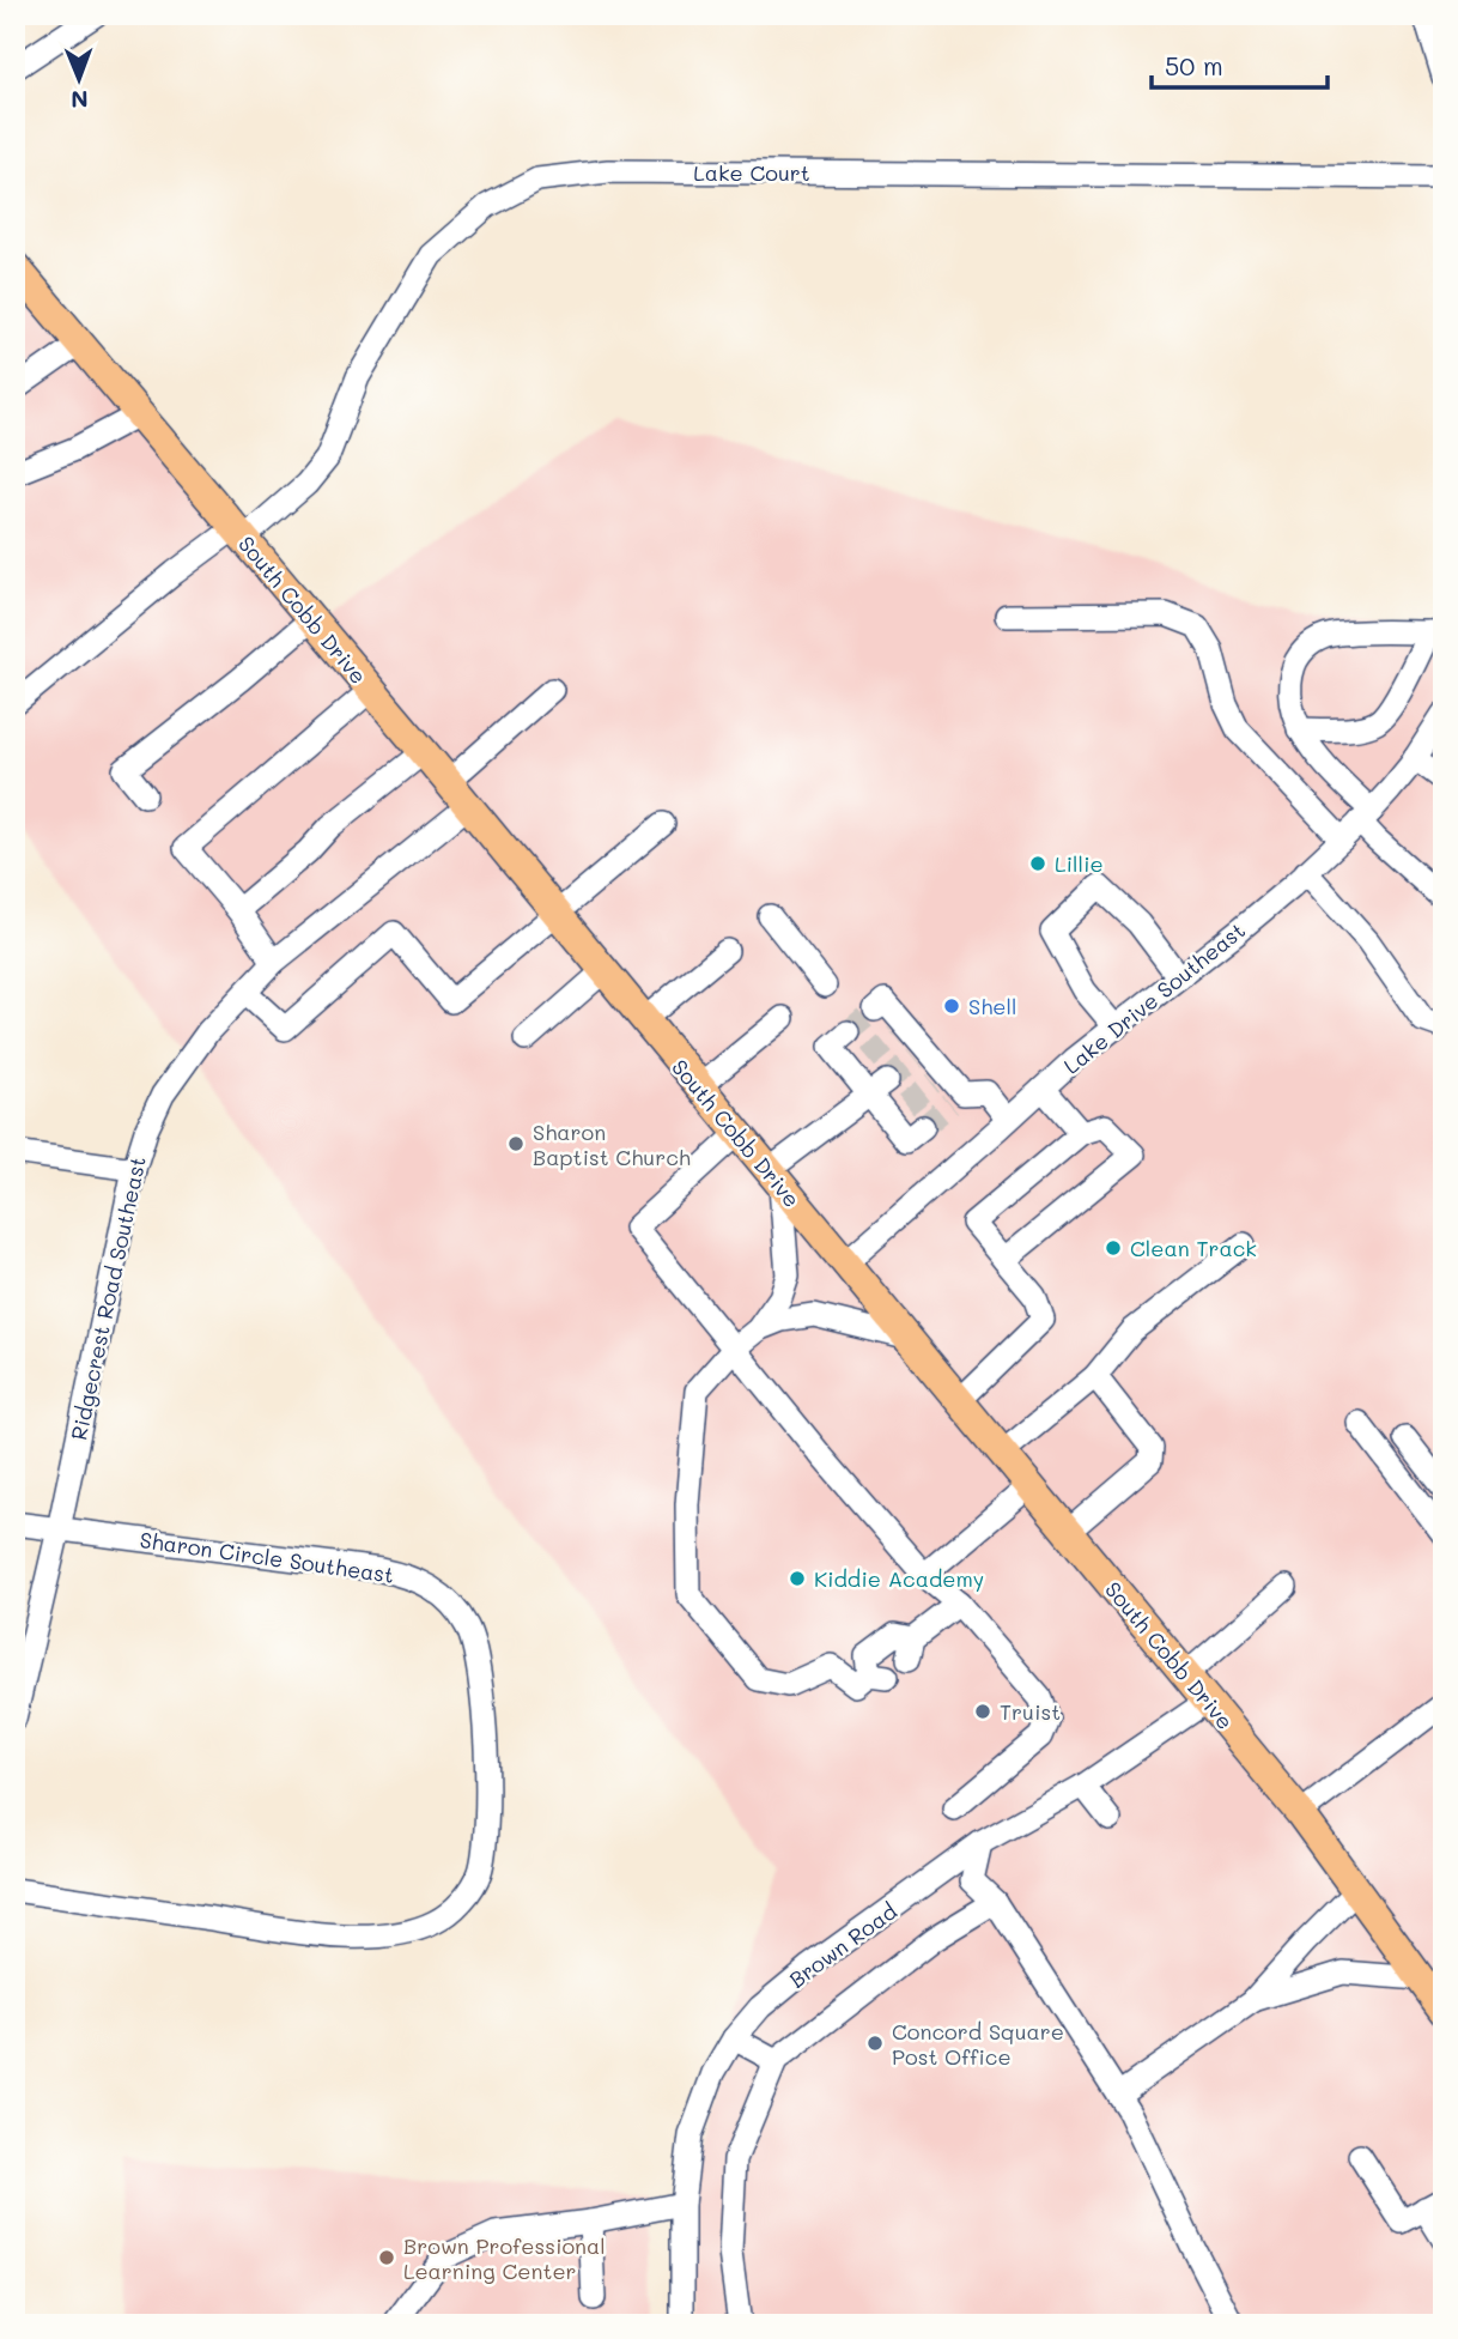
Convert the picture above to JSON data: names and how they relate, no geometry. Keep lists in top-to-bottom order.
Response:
{
  "streets": {
    "main road": ["South Cobb Drive"],
    "street": [
      "Lake Court",
      "Lake Drive Southeast",
      "Ridgecrest Road Southeast",
      "Sharon Circle Southeast",
      "Brown Road"
    ]
  },
  "crossings": [
    ["Lake Court", "South Cobb Drive"],
    ["South Cobb Drive", "Lake Drive Southeast"],
    ["South Cobb Drive", "Ridgecrest Road Southeast"],
    ["South Cobb Drive", "Brown Road"],
    ["Ridgecrest Road Southeast", "Sharon Circle Southeast"]
  ],
  "places": [
    "Lillie",
    "Shell",
    "Sharon Baptist Church",
    "Clean Track",
    "Kiddie Academy",
    "Truist",
    "Concord Square Post Office",
    "Brown Professional Learning Center"
  ],
  "scale_bar": "50 m",
  "north": "bottom"
}
